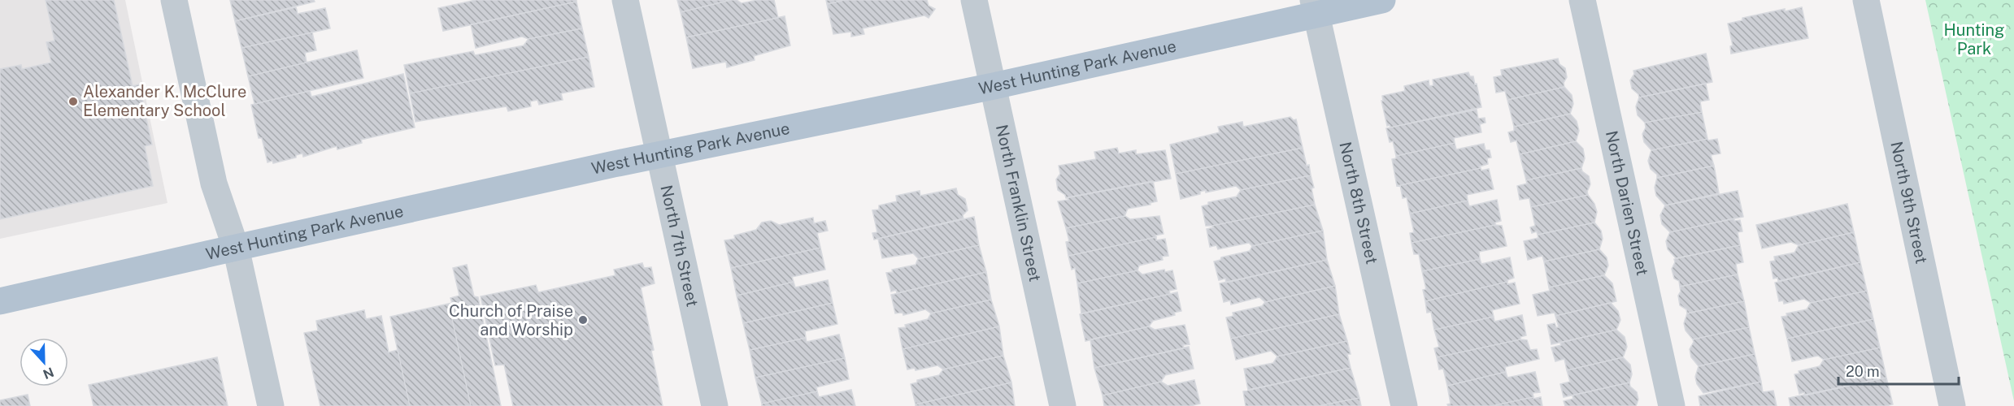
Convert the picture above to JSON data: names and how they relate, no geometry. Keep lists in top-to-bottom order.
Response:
{
  "streets": {
    "main road": ["West Hunting Park Avenue"],
    "street": [
      "North Franklin Street",
      "North 8th Street",
      "North Darien Street",
      "North 9th Street",
      "North 7th Street"
    ]
  },
  "crossings": [
    ["West Hunting Park Avenue", "North Franklin Street"],
    ["West Hunting Park Avenue", "North 8th Street"],
    ["West Hunting Park Avenue", "North 7th Street"]
  ],
  "parks": ["Hunting Park"],
  "places": ["Alexander K. McClure Elementary School", "Church of Praise and Worship"],
  "scale_bar": "20 m",
  "north": "bottom"
}
